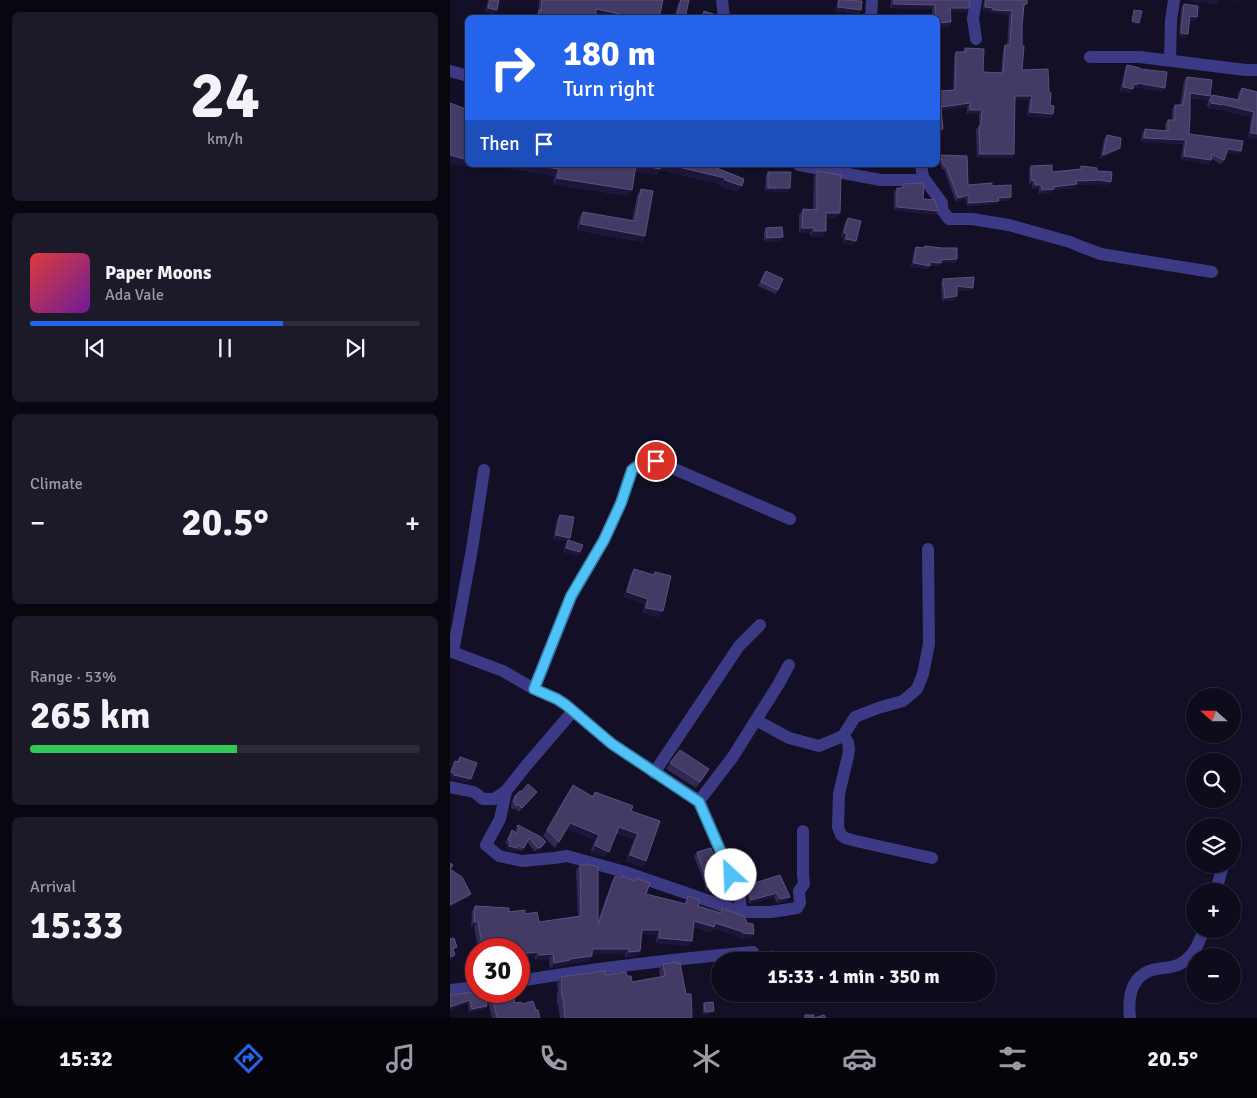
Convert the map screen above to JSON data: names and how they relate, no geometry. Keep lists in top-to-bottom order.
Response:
{
  "north": "left",
  "page": {
    "tile": [
      ["24", "km/h"],
      "Climate",
      ["Range · 53%", "265 km"],
      ["Arrival", "15:33"]
    ],
    "turn": ["180 m", "Turn right"],
    "then": "Then",
    "song": ["Paper Moons", "Ada Vale"],
    "heat": ["−", "20.5°", "+"],
    "map_buttons": ["+", "−"],
    "limit": "30",
    "trip": "15:33 · 1 min · 350 m",
    "tabs": ["15:32", "20.5°"]
  }
}
